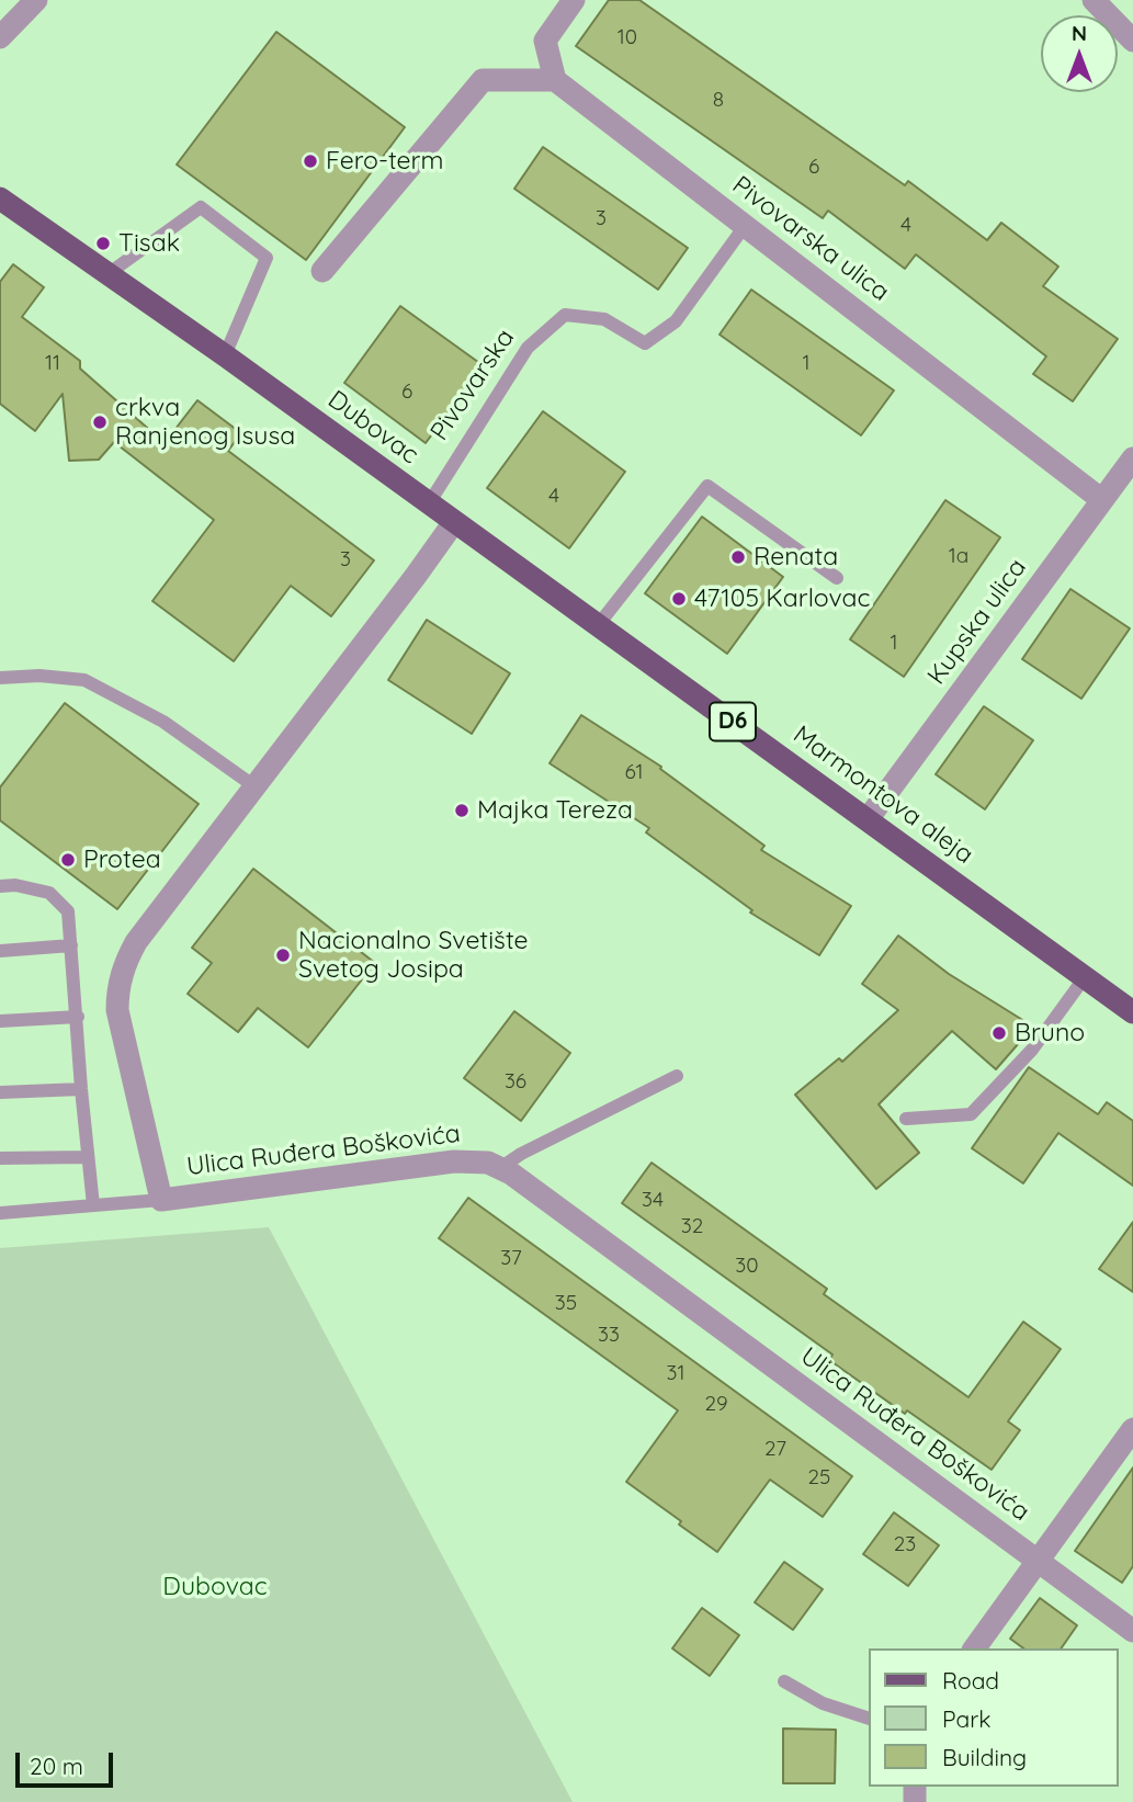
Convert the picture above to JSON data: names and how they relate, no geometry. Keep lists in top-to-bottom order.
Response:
{
  "streets": {
    "main road": ["Dubovac", "D6", "Marmontova aleja"],
    "street": ["Pivovarska ulica", "Kupska ulica", "Ulica Ruđera Boškovića"],
    "lane": ["Pivovarska"]
  },
  "crossings": [
    ["Pivovarska ulica", "Pivovarska"],
    ["Pivovarska ulica", "Kupska ulica"],
    ["Pivovarska", "Dubovac"],
    ["Dubovac", "Marmontova aleja"],
    ["Dubovac", "Ulica Ruđera Boškovića"],
    ["Kupska ulica", "Marmontova aleja"]
  ],
  "parks": ["Dubovac"],
  "places": [
    "Fero-term",
    "Tisak",
    "crkva Ranjenog Isusa",
    "Renata",
    "47105 Karlovac",
    "Majka Tereza",
    "Protea",
    "Nacionalno Svetište Svetog Josipa",
    "Bruno"
  ],
  "house_numbers": [
    "10",
    "8",
    "6",
    "3",
    "4",
    "11",
    "1",
    "6",
    "4",
    "1a",
    "3",
    "1",
    "61",
    "36",
    "34",
    "32",
    "37",
    "30",
    "35",
    "33",
    "31",
    "29",
    "27",
    "25",
    "23"
  ],
  "legend": ["Road", "Park", "Building"],
  "scale_bar": "20 m",
  "north": "top"
}
